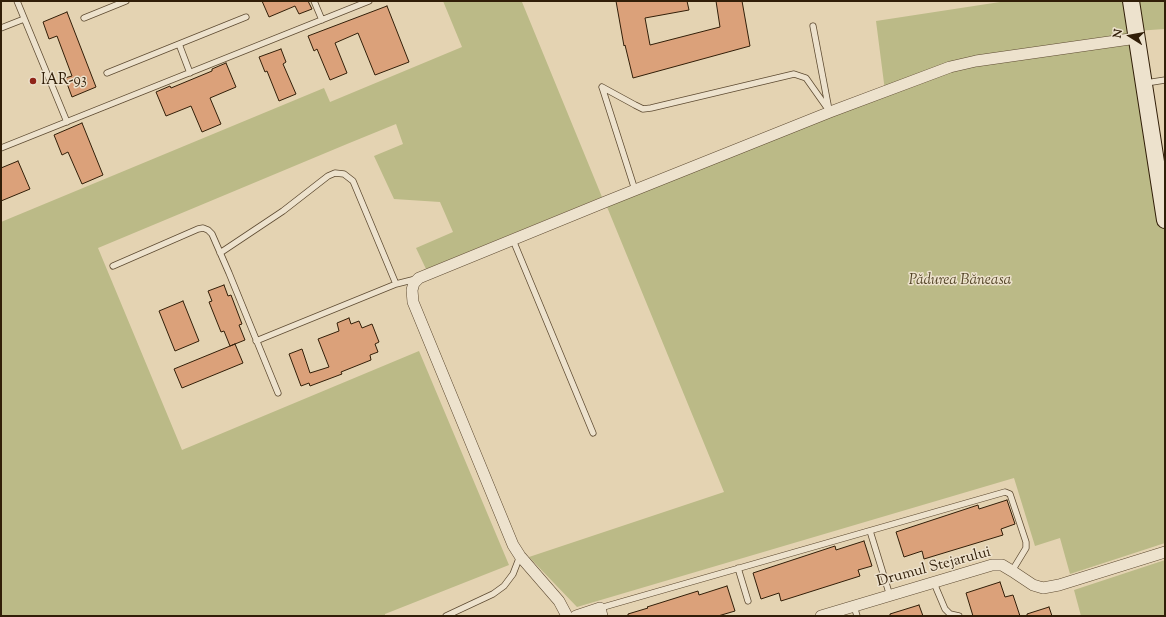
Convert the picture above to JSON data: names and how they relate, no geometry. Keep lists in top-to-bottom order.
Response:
{
  "streets": {
    "street": ["Drumul Stejarului"]
  },
  "parks": ["Pădurea Băneasa"],
  "places": ["IAR-93"],
  "north": "left"
}
